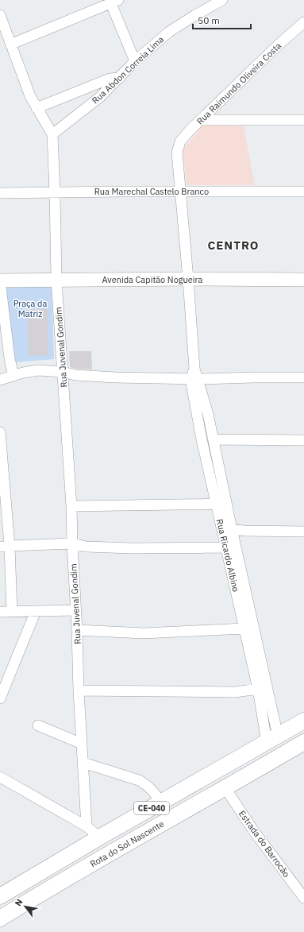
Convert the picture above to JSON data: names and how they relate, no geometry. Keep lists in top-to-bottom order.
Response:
{
  "streets": {
    "highway": ["CE-040", "Rota do Sol Nascente"],
    "main road": ["Avenida Capitão Nogueira"],
    "street": [
      "Rua Abdon Correia Lima",
      "Rua Raimundo Oliveira Costa",
      "Rua Marechal Castelo Branco",
      "Rua Juvenal Gondim",
      "Rua Ricardo Albino",
      "Estrada do Barrocão"
    ]
  },
  "crossings": [
    ["Rua Abdon Correia Lima", "Rua Juvenal Gondim"],
    ["Rua Raimundo Oliveira Costa", "Rua Marechal Castelo Branco"],
    ["Rua Marechal Castelo Branco", "Rua Juvenal Gondim"],
    ["Avenida Capitão Nogueira", "Rua Juvenal Gondim"],
    ["Rua Ricardo Albino", "CE-040"],
    ["Rota do Sol Nascente", "Estrada do Barrocão"]
  ],
  "districts": ["CENTRO"],
  "parks": ["Praça da Matriz"],
  "scale_bar": "50 m",
  "north": "top left"
}
